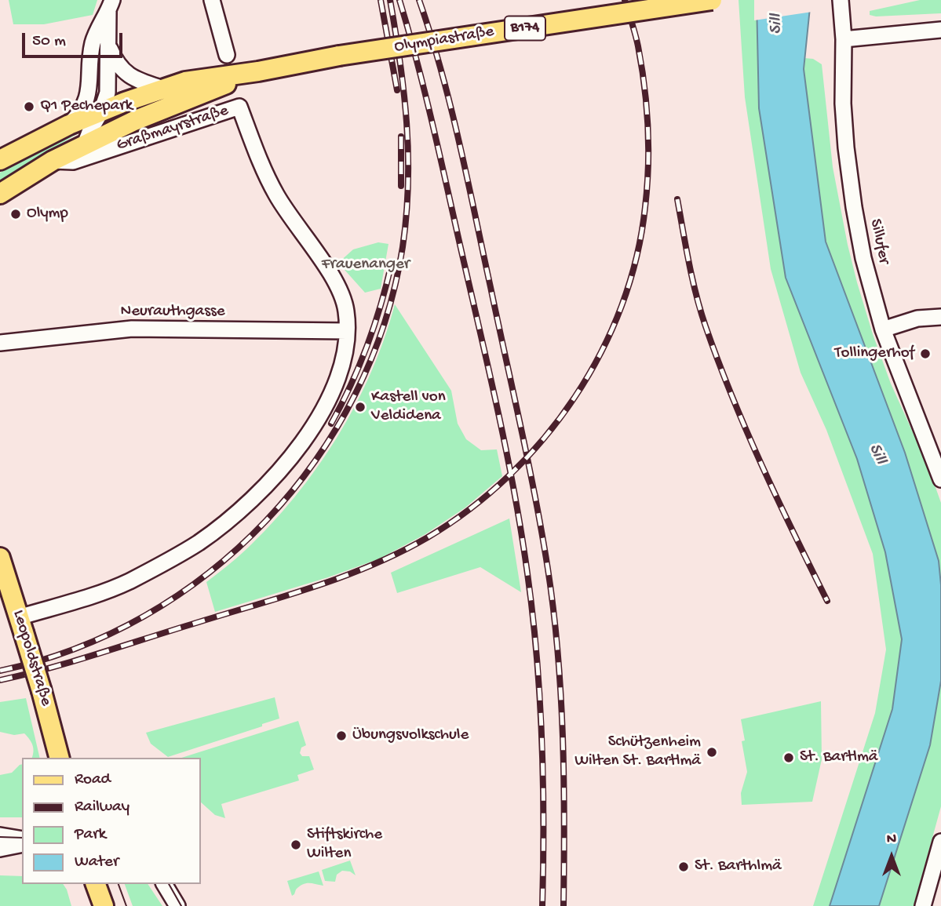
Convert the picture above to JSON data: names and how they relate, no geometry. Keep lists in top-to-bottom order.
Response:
{
  "streets": {
    "main road": [
      "B174",
      "Olympiastraße",
      "Graßmayrstraße",
      "Leopoldstraße"
    ],
    "street": ["Sillufer", "Neurauthgasse"]
  },
  "crossings": [
    ["Olympiastraße", "Graßmayrstraße"],
    ["Graßmayrstraße", "Neurauthgasse"]
  ],
  "water": ["Sill"],
  "parks": ["Frauenanger"],
  "places": [
    "Q1 Pechepark",
    "Olymp",
    "Tollingerhof",
    "Kastell von Veldidena",
    "Übungsvolkschule",
    "Schützenheim Wilten St. Bartlmä",
    "St. Bartlmä",
    "Stiftskirche Wilten",
    "St. Barthlmä"
  ],
  "legend": [
    "Road",
    "Railway",
    "Park",
    "Water"
  ],
  "scale_bar": "50 m",
  "north": "top"
}
